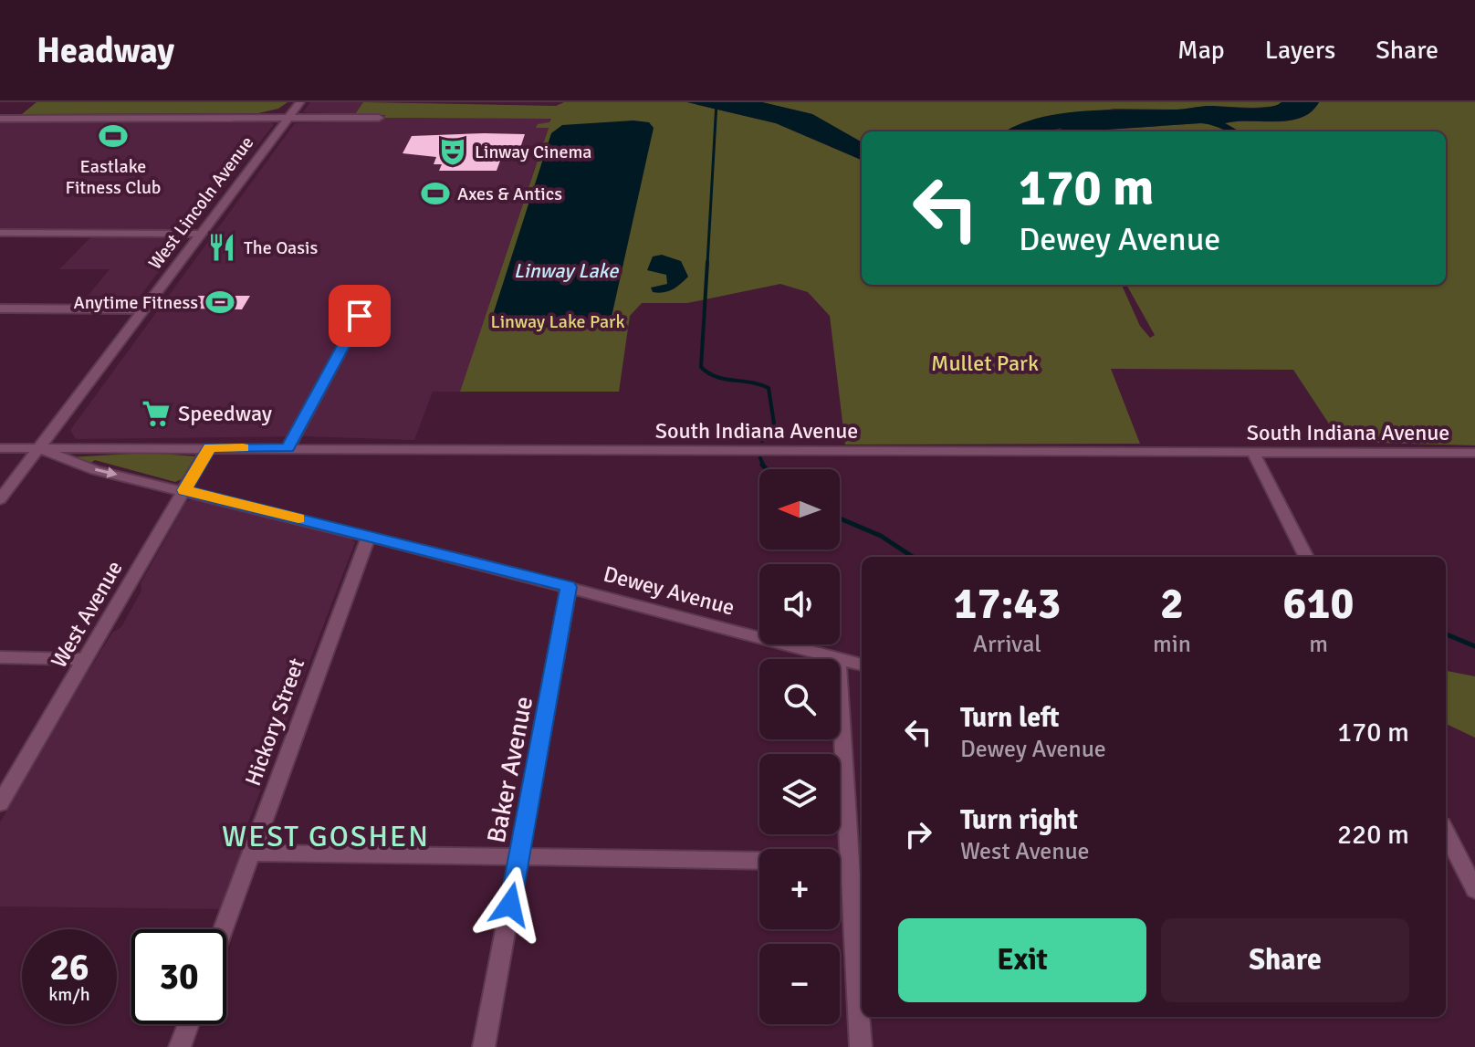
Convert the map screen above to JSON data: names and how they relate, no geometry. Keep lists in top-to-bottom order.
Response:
{
  "streets": {
    "street": [
      "West Lincoln Avenue",
      "South Indiana Avenue",
      "Dewey Avenue",
      "West Avenue",
      "Hickory Street",
      "Baker Avenue"
    ]
  },
  "crossings": [
    ["West Lincoln Avenue", "South Indiana Avenue"],
    ["West Lincoln Avenue", "Dewey Avenue"],
    ["South Indiana Avenue", "Dewey Avenue"],
    ["South Indiana Avenue", "West Avenue"],
    ["Dewey Avenue", "West Avenue"],
    ["Dewey Avenue", "Hickory Street"],
    ["Dewey Avenue", "Baker Avenue"]
  ],
  "districts": ["WEST GOSHEN"],
  "water": ["Linway Lake"],
  "parks": ["Linway Lake Park", "Mullet Park"],
  "places": {
    "sports": ["Eastlake Fitness Club", "Axes & Antics", "Anytime Fitness"],
    "theatre": ["Linway Cinema"],
    "restaurant": ["The Oasis"],
    "supermarket": ["Speedway"]
  },
  "north": "left",
  "page": {
    "header": "Headway",
    "nav": ["Map", "Layers", "Share"],
    "turn": ["170 m", "Dewey Avenue"],
    "map_buttons": ["+", "−"],
    "eta": [
      "17:43",
      "Arrival",
      "2",
      "min",
      "610",
      "m"
    ],
    "list": [
      {
        "name": "Turn left",
        "note": "Dewey Avenue",
        "value": "170 m"
      },
      {
        "name": "Turn right",
        "note": "West Avenue",
        "value": "220 m"
      }
    ],
    "buttons": ["Exit", "Share"],
    "speed": "26 km/h",
    "limit": "30"
  }
}
